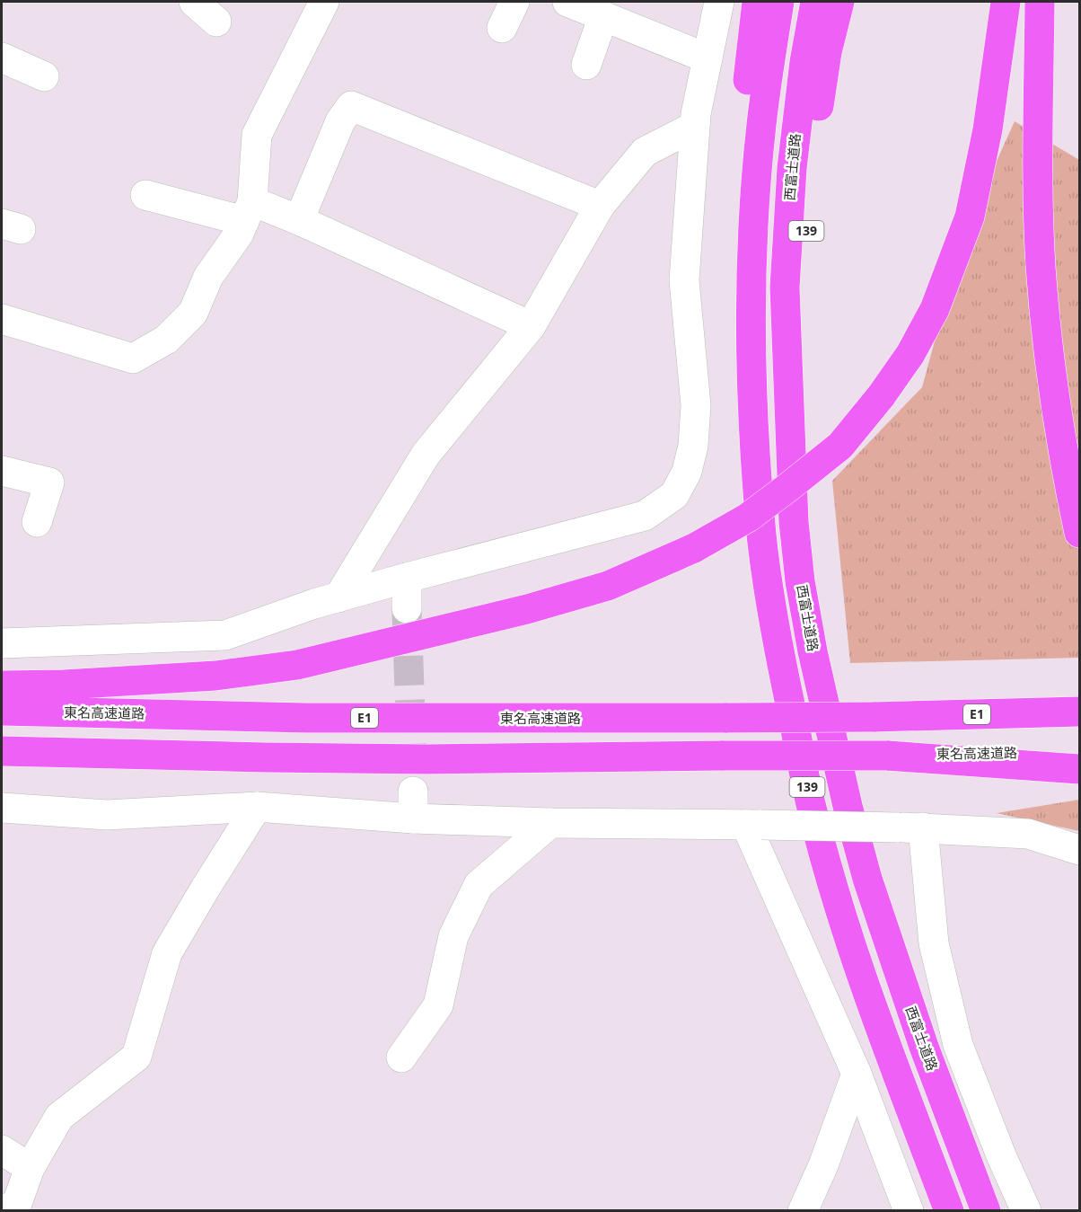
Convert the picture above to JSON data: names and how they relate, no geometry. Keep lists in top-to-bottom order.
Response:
{
  "streets": {
    "highway": [
      "西富士道路",
      "139",
      "東名高速道路",
      "E1"
    ]
  },
  "crossings": [
    ["西富士道路", "139"]
  ]
}
